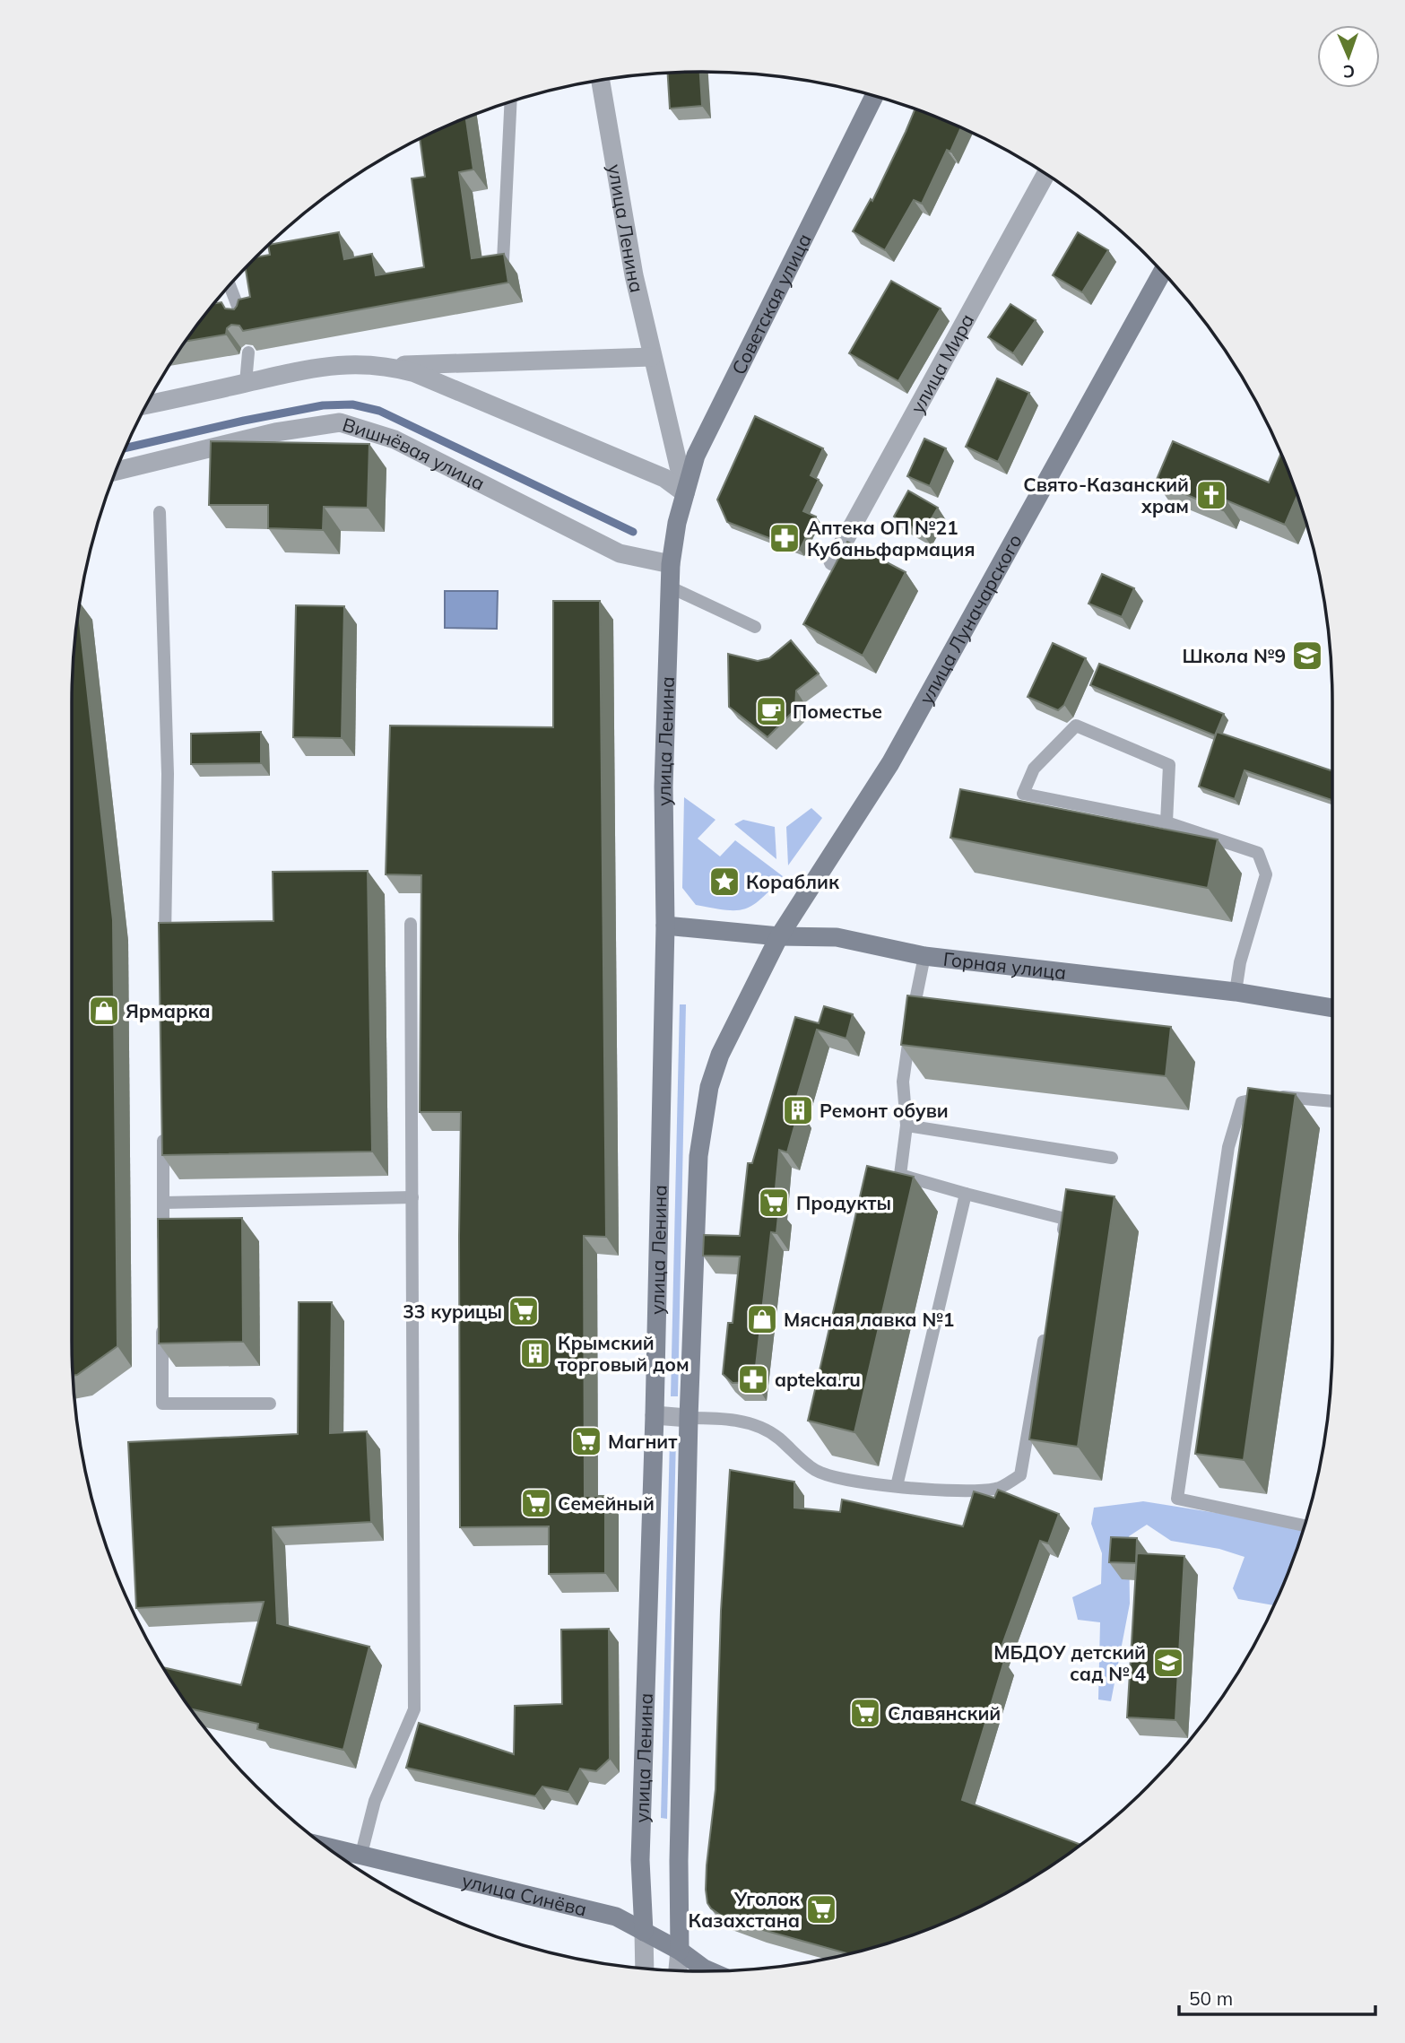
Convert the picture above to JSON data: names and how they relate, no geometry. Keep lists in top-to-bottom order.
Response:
{
  "streets": {
    "main road": [
      "улица Ленина",
      "Советская улица",
      "улица Луначарского",
      "Горная улица",
      "улица Синёва"
    ],
    "street": ["улица Мира", "Вишнёвая улица"]
  },
  "crossings": [
    ["улица Ленина", "Советская улица"],
    ["улица Ленина", "Вишнёвая улица"],
    ["улица Ленина", "улица Луначарского"],
    ["улица Ленина", "Горная улица"],
    ["улица Ленина", "улица Синёва"],
    ["улица Луначарского", "Горная улица"]
  ],
  "places": {
    "church": ["Свято-Казанский храм"],
    "pharmacy": ["Аптека ОП №21 Кубаньфармация", "apteka.ru"],
    "school or university": ["Школа №9", "МБДОУ детский сад № 4"],
    "cafe": ["Поместье"],
    "place": ["Кораблик"],
    "shop": ["Ярмарка", "Мясная лавка №1"],
    "building": ["Ремонт обуви", "Крымский торговый дом"],
    "supermarket": [
      "Продукты",
      "33 курицы",
      "Магнит",
      "Семейный",
      "Славянский",
      "Уголок Казахстана"
    ]
  },
  "scale_bar": "50 m",
  "north": "bottom"
}
